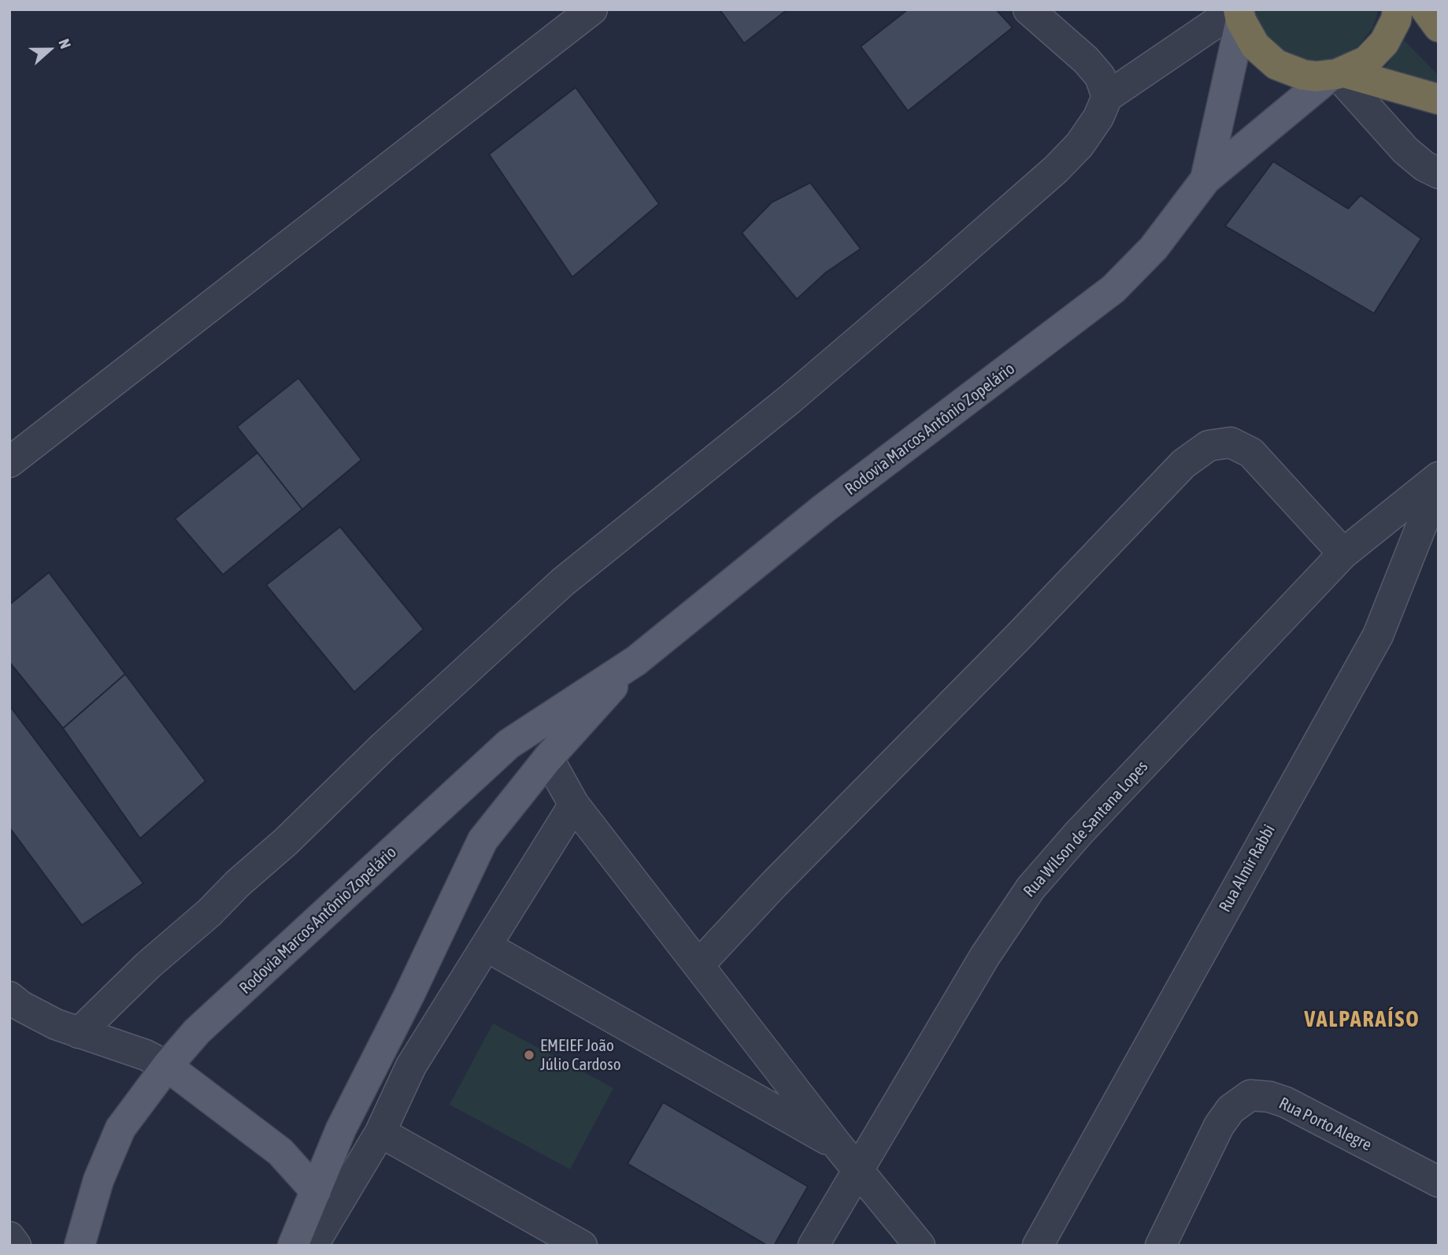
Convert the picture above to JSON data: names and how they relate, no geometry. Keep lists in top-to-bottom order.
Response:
{
  "streets": {
    "main road": ["Rodovia Marcos Antônio Zopelário"],
    "street": ["Rua Wilson de Santana Lopes", "Rua Almir Rabbi", "Rua Porto Alegre"]
  },
  "districts": ["VALPARAÍSO"],
  "places": ["EMEIEF João Júlio Cardoso"],
  "north": "right"
}
